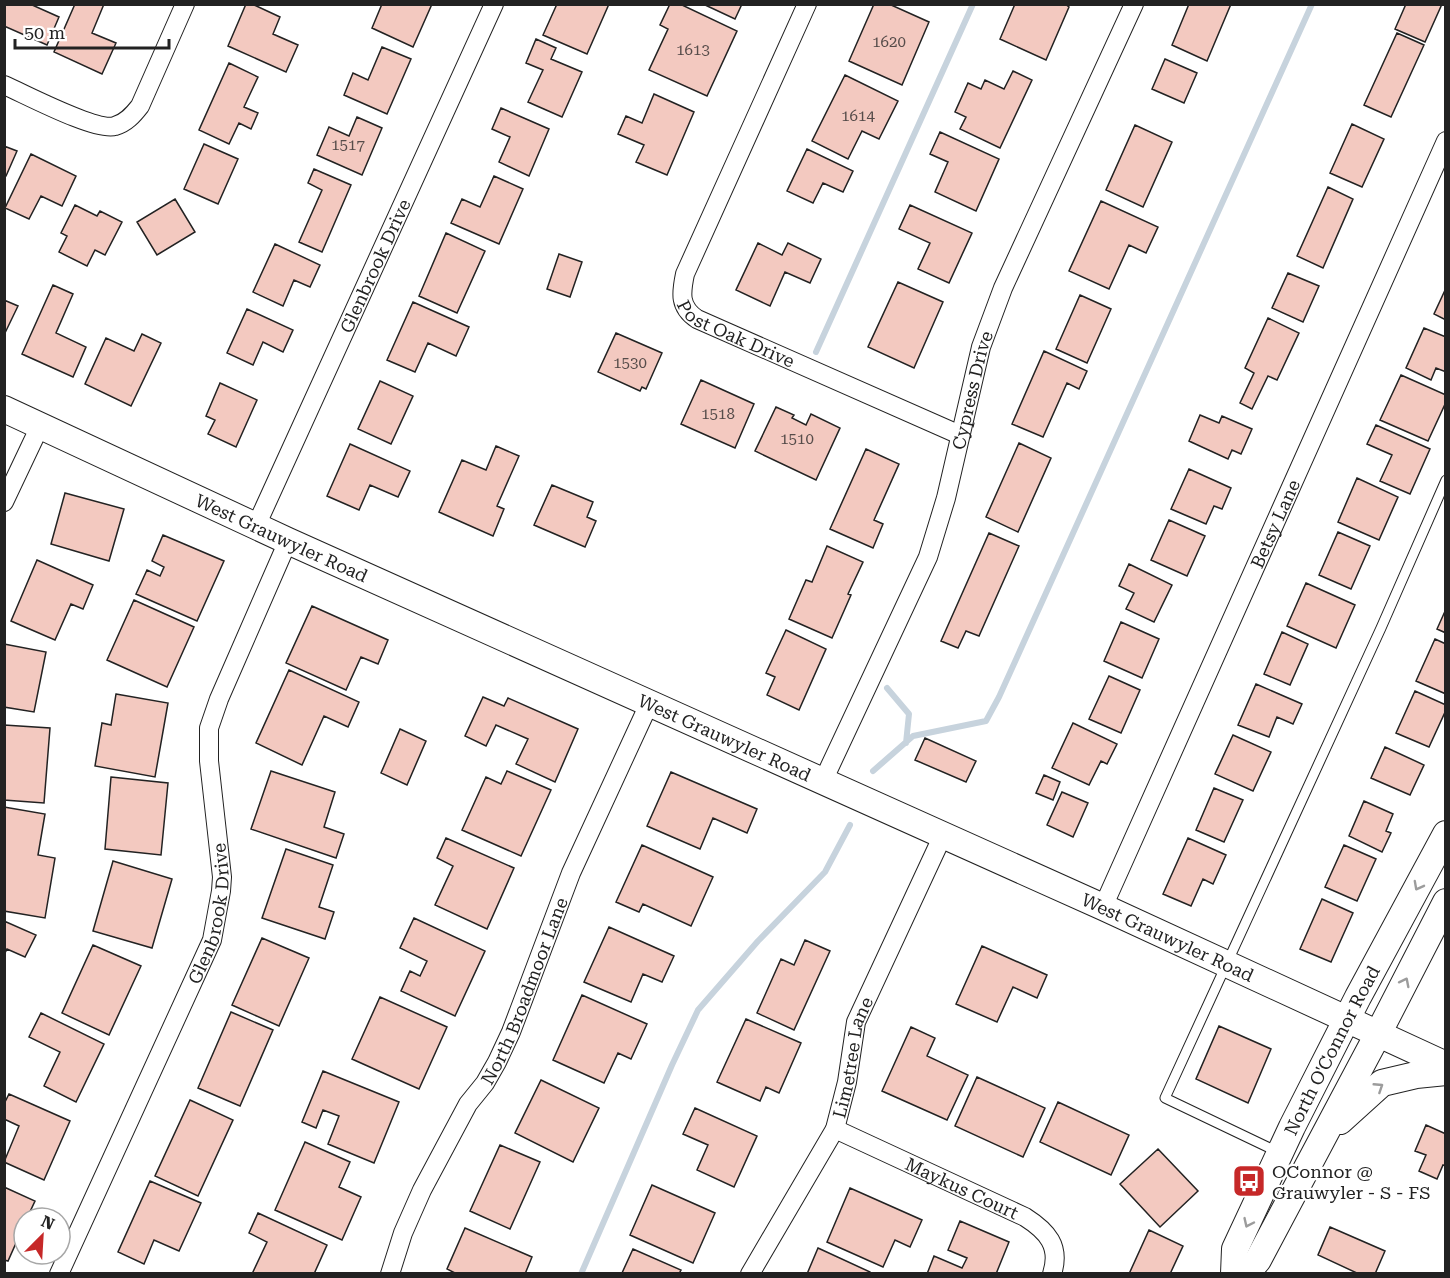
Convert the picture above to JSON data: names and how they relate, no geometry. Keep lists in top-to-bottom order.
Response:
{
  "streets": {
    "main road": ["West Grauwyler Road", "North O'Connor Road"],
    "street": [
      "Glenbrook Drive",
      "Post Oak Drive",
      "Cypress Drive",
      "Betsy Lane",
      "North Broadmoor Lane",
      "Limetree Lane",
      "Maykus Court"
    ]
  },
  "crossings": [
    ["Glenbrook Drive", "West Grauwyler Road"],
    ["Post Oak Drive", "Cypress Drive"],
    ["Cypress Drive", "West Grauwyler Road"],
    ["Betsy Lane", "West Grauwyler Road"],
    ["West Grauwyler Road", "North Broadmoor Lane"],
    ["West Grauwyler Road", "North O'Connor Road"],
    ["West Grauwyler Road", "Limetree Lane"],
    ["Limetree Lane", "Maykus Court"]
  ],
  "places": {
    "bus stop": ["OConnor @ Grauwyler - S - FS"]
  },
  "house_numbers": [
    "1620",
    "1613",
    "1614",
    "1517",
    "1530",
    "1518",
    "1510"
  ],
  "scale_bar": "50 m",
  "north": "top right"
}
